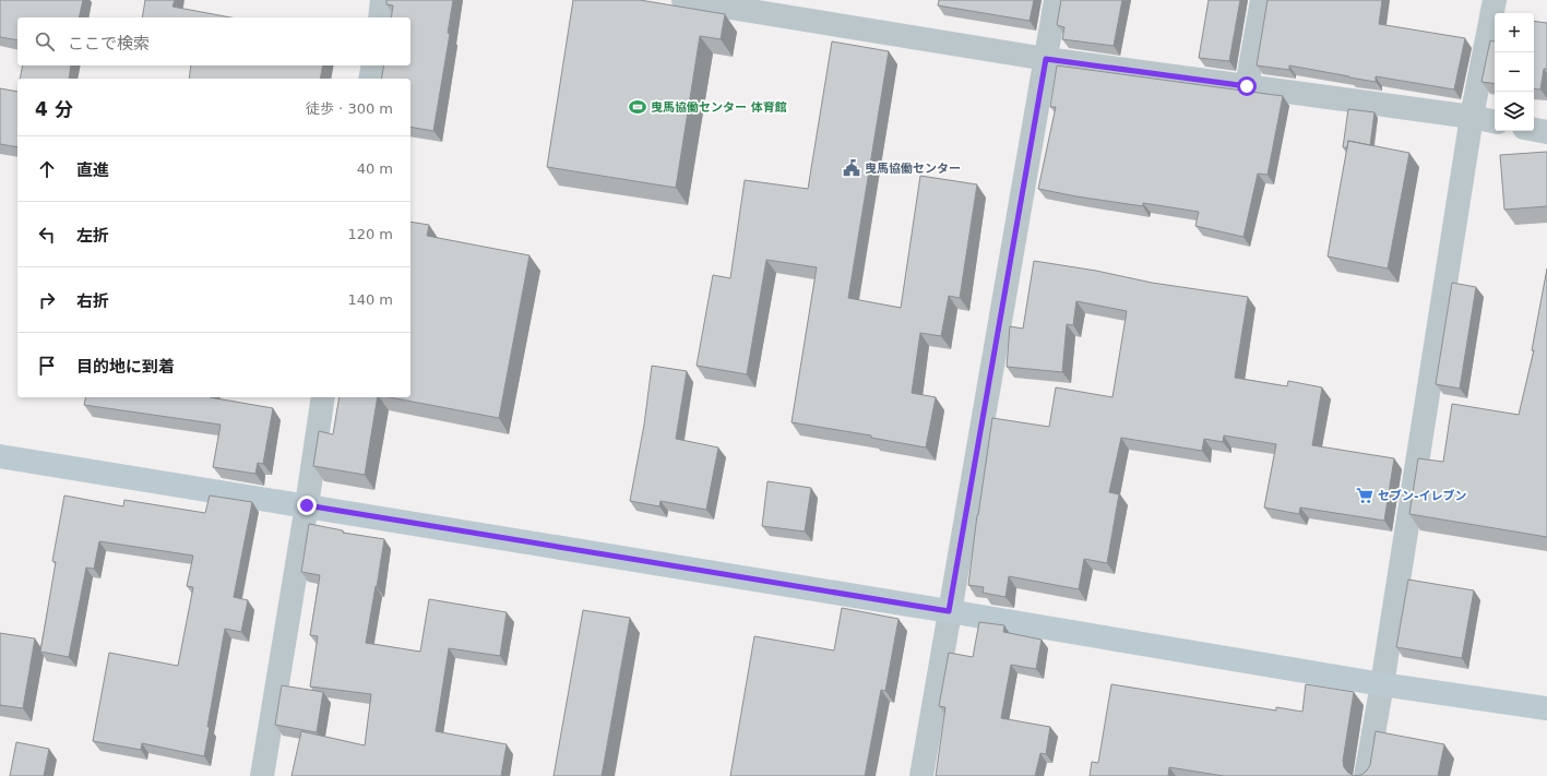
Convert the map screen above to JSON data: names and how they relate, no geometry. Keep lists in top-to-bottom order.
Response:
{
  "places": {
    "sports": ["曳馬協働センター 体育館"],
    "public building": ["曳馬協働センター"],
    "supermarket": ["セブン-イレブン"]
  },
  "page": {
    "map_buttons": ["+", "−"],
    "search": "ここで検索",
    "heading": ["4 分", "徒歩 · 300 m"],
    "list": [
      ["直進", "40 m"],
      ["左折", "120 m"],
      ["右折", "140 m"],
      "目的地に到着"
    ]
  }
}
